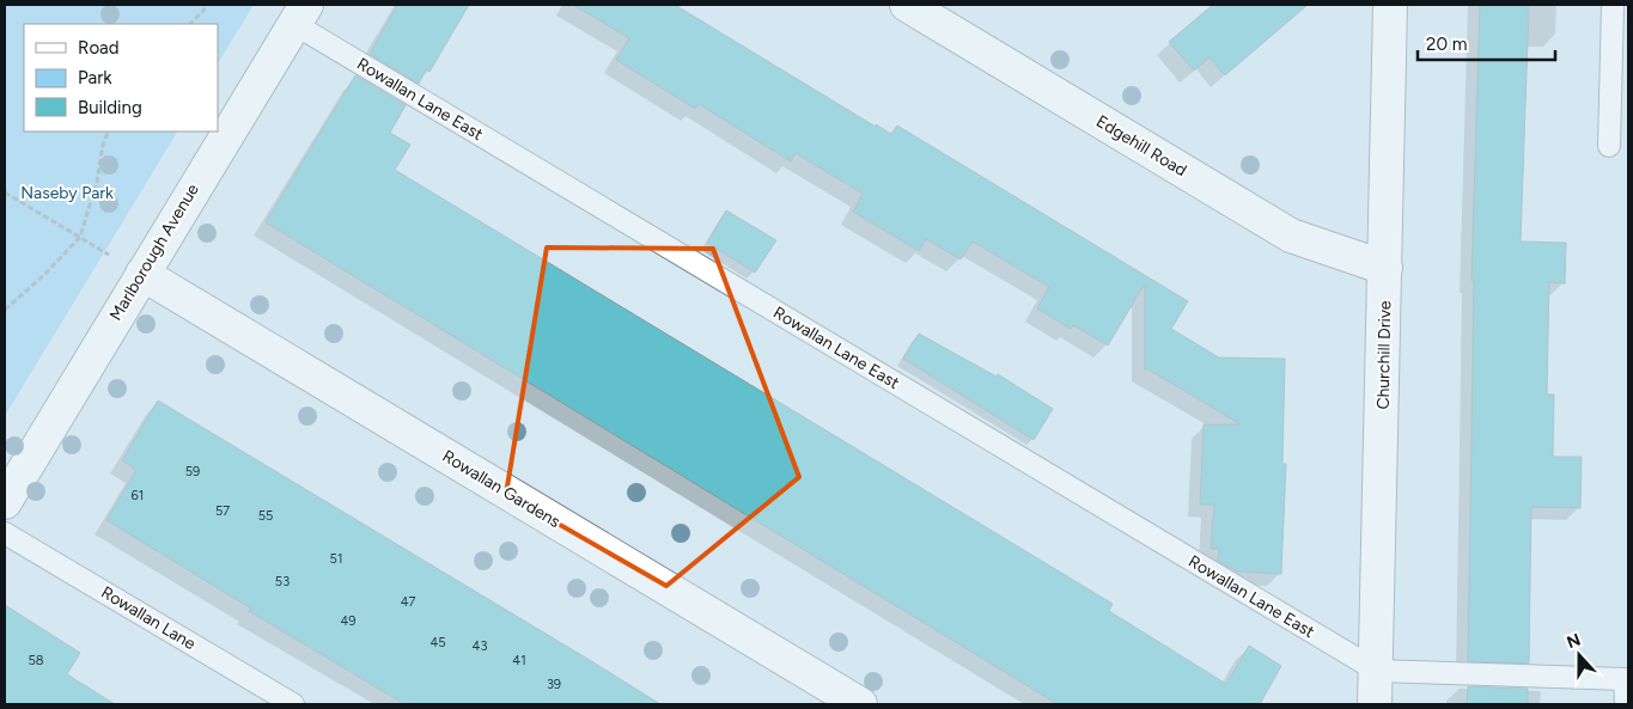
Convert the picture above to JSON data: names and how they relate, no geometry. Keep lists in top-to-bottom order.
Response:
{
  "streets": {
    "street": [
      "Edgehill Road",
      "Marlborough Avenue",
      "Churchill Drive",
      "Rowallan Gardens"
    ],
    "lane": ["Rowallan Lane East", "Rowallan Lane"]
  },
  "crossings": [
    ["Rowallan Lane East", "Marlborough Avenue"],
    ["Rowallan Lane East", "Churchill Drive"],
    ["Edgehill Road", "Churchill Drive"],
    ["Marlborough Avenue", "Rowallan Gardens"]
  ],
  "parks": ["Naseby Park"],
  "house_numbers": [
    "59",
    "61",
    "57",
    "55",
    "51",
    "53",
    "47",
    "49",
    "45",
    "43",
    "58",
    "41",
    "39"
  ],
  "legend": ["Road", "Park", "Building"],
  "scale_bar": "20 m",
  "north": "top"
}
